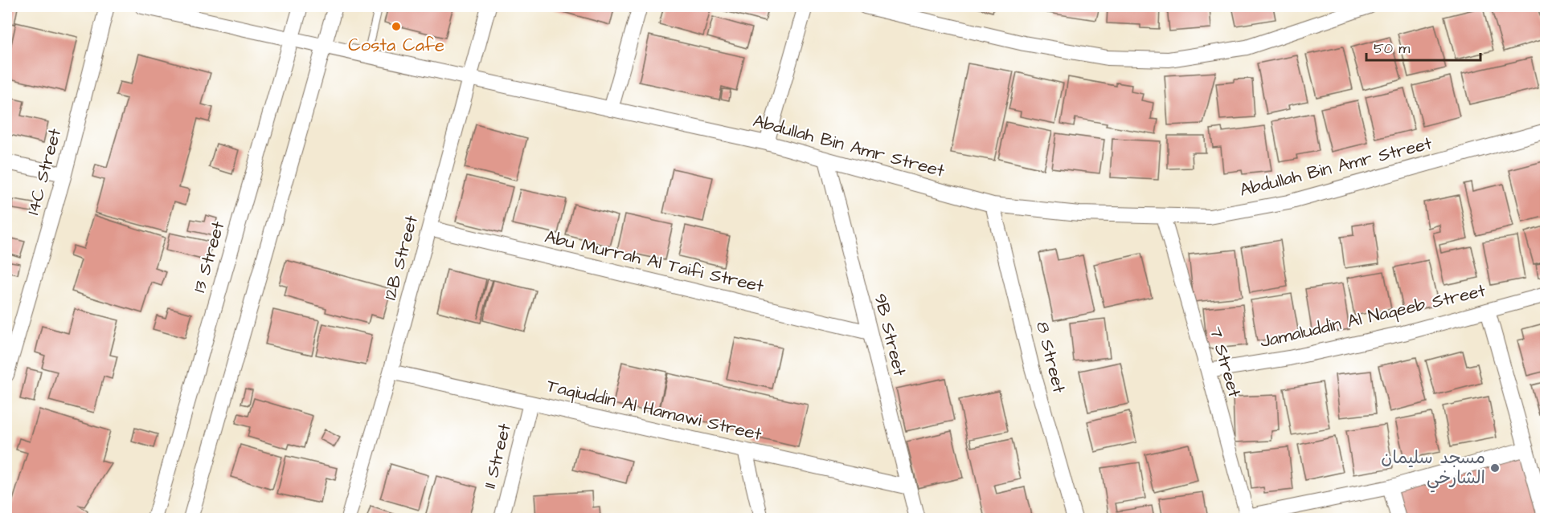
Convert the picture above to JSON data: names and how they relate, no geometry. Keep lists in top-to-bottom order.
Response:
{
  "streets": {
    "street": [
      "Abdullah Bin Amr Street",
      "14C Street",
      "13 Street",
      "12B Street",
      "Abu Murrah Al Taifi Street",
      "Jamaluddin Al Naqeeb Street",
      "9B Street",
      "8 Street",
      "7 Street",
      "Taqiuddin Al Hamawi Street",
      "11 Street"
    ]
  },
  "crossings": [
    ["Abdullah Bin Amr Street", "13 Street"],
    ["Abdullah Bin Amr Street", "12B Street"],
    ["Abdullah Bin Amr Street", "9B Street"],
    ["Abdullah Bin Amr Street", "8 Street"],
    ["Abdullah Bin Amr Street", "7 Street"],
    ["12B Street", "Abu Murrah Al Taifi Street"],
    ["12B Street", "Taqiuddin Al Hamawi Street"],
    ["Abu Murrah Al Taifi Street", "9B Street"],
    ["Jamaluddin Al Naqeeb Street", "7 Street"],
    ["9B Street", "Taqiuddin Al Hamawi Street"],
    ["Taqiuddin Al Hamawi Street", "11 Street"]
  ],
  "places": ["Costa Cafe", "مسجد سليمان الشارخي"],
  "scale_bar": "50 m"
}
